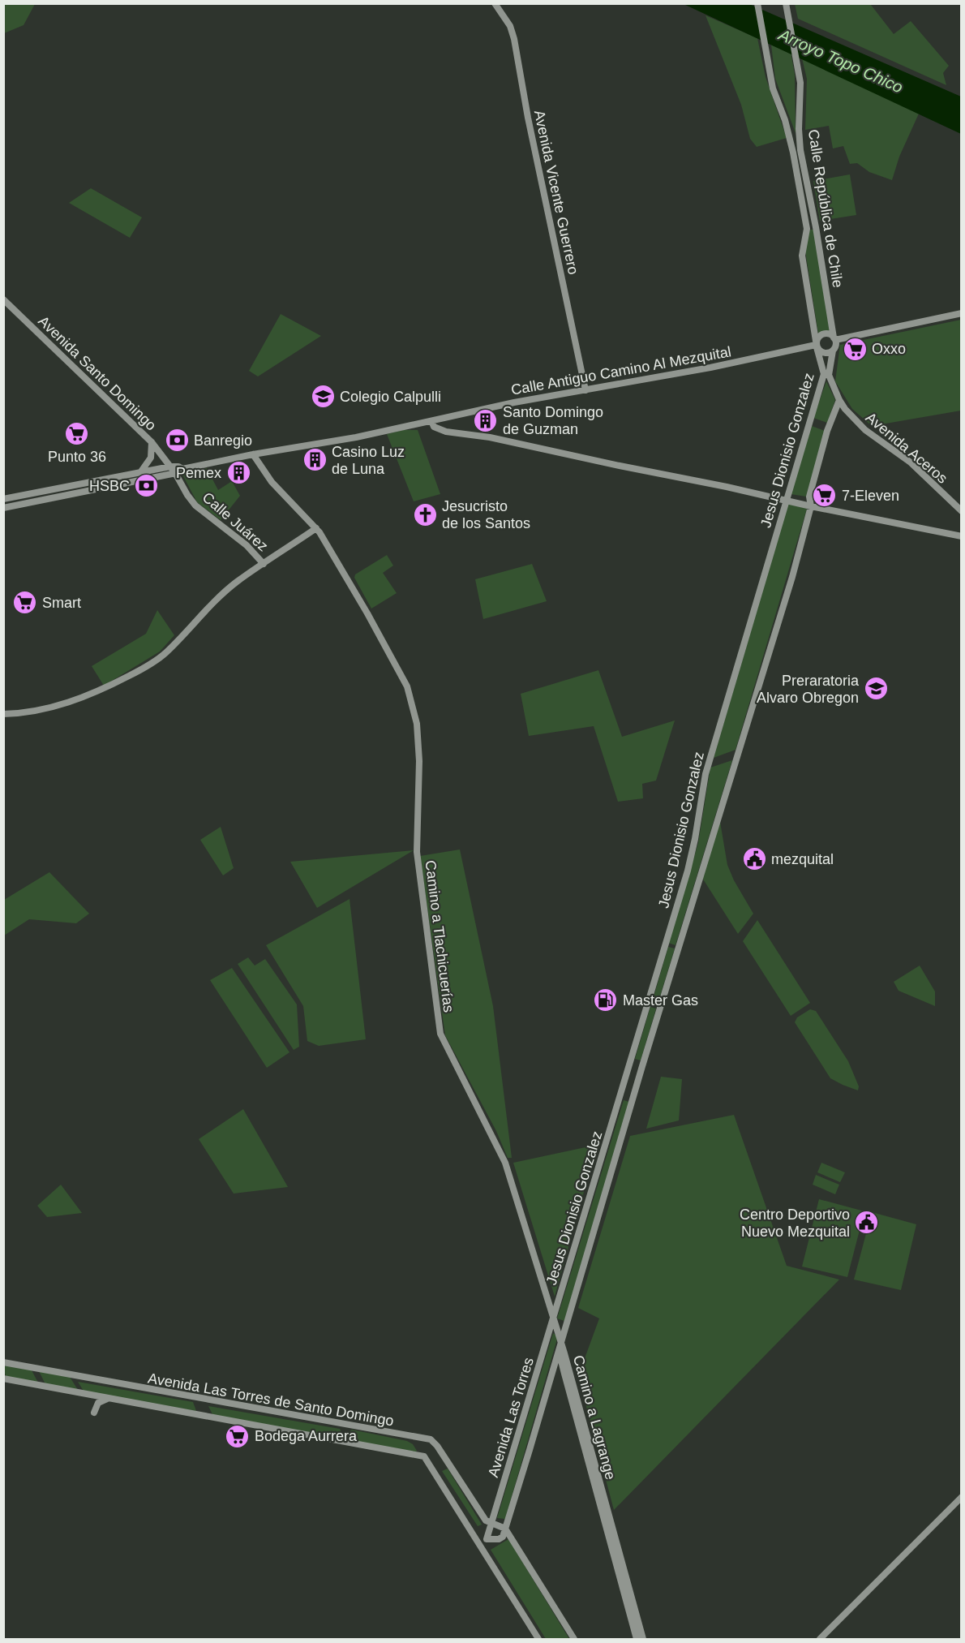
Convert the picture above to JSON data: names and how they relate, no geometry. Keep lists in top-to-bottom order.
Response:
{
  "streets": {
    "street": [
      "Avenida Vicente Guerrero",
      "Calle República de Chile",
      "Calle Antiguo Camino Al Mezquital",
      "Avenida Santo Domingo",
      "Avenida Aceros",
      "Jesus Dionisio Gonzalez",
      "Calle Juárez",
      "Camino a Tlachicuerías",
      "Avenida Las Torres de Santo Domingo",
      "Avenida Las Torres",
      "Camino a Lagrange"
    ]
  },
  "crossings": [
    ["Avenida Vicente Guerrero", "Calle Antiguo Camino Al Mezquital"],
    ["Calle República de Chile", "Calle Antiguo Camino Al Mezquital"],
    ["Calle República de Chile", "Jesus Dionisio Gonzalez"],
    ["Calle Antiguo Camino Al Mezquital", "Jesus Dionisio Gonzalez"],
    ["Calle Antiguo Camino Al Mezquital", "Camino a Tlachicuerías"],
    ["Avenida Santo Domingo", "Calle Juárez"],
    ["Avenida Aceros", "Jesus Dionisio Gonzalez"],
    ["Jesus Dionisio Gonzalez", "Camino a Tlachicuerías"],
    ["Jesus Dionisio Gonzalez", "Avenida Las Torres"],
    ["Camino a Tlachicuerías", "Avenida Las Torres"],
    ["Camino a Tlachicuerías", "Camino a Lagrange"],
    ["Avenida Las Torres de Santo Domingo", "Avenida Las Torres"]
  ],
  "water": ["Arroyo Topo Chico"],
  "places": {
    "supermarket": [
      "Oxxo",
      "Punto 36",
      "7-Eleven",
      "Smart",
      "Bodega Aurrera"
    ],
    "school or university": ["Colegio Calpulli", "Preraratoria Alvaro Obregon"],
    "building": ["Santo Domingo de Guzman", "Casino Luz de Luna", "Pemex"],
    "bank": ["Banregio", "HSBC"],
    "church": ["Jesucristo de los Santos"],
    "public building": ["mezquital", "Centro Deportivo Nuevo Mezquital"],
    "fuel station": ["Master Gas"]
  }
}
